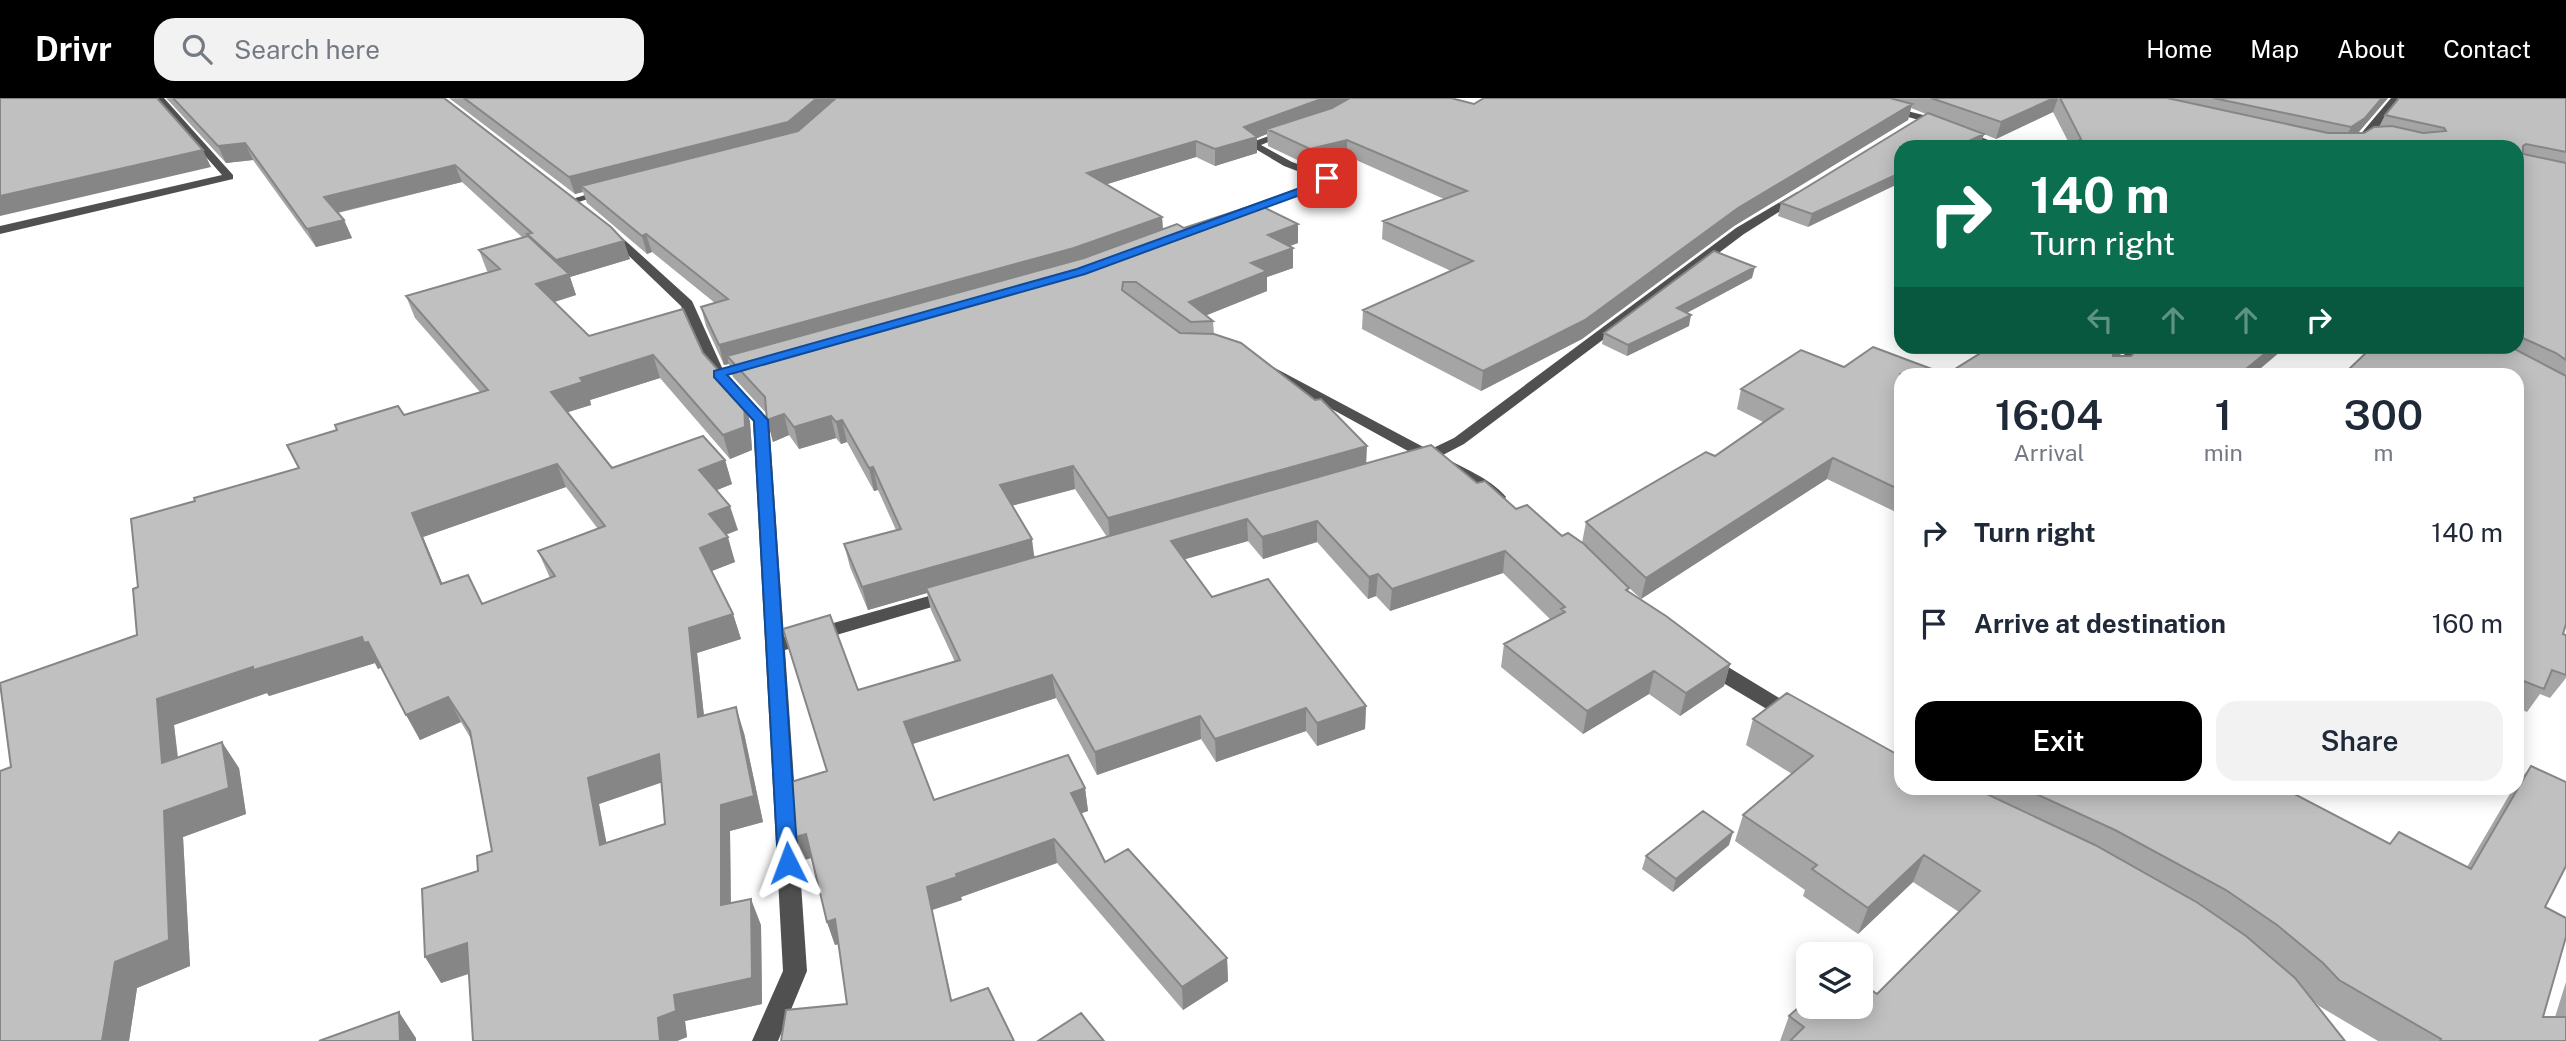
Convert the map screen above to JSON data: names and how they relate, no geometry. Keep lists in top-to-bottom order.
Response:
{
  "page": {
    "header": "Drivr",
    "search": "Search here",
    "nav": [
      "Home",
      "Map",
      "About",
      "Contact"
    ],
    "turn": ["140 m", "Turn right"],
    "eta": [
      "16:04",
      "Arrival",
      "1",
      "min",
      "300",
      "m"
    ],
    "list": [
      {
        "name": "Turn right",
        "value": "140 m"
      },
      {
        "name": "Arrive at destination",
        "value": "160 m"
      }
    ],
    "buttons": ["Exit", "Share"]
  }
}
